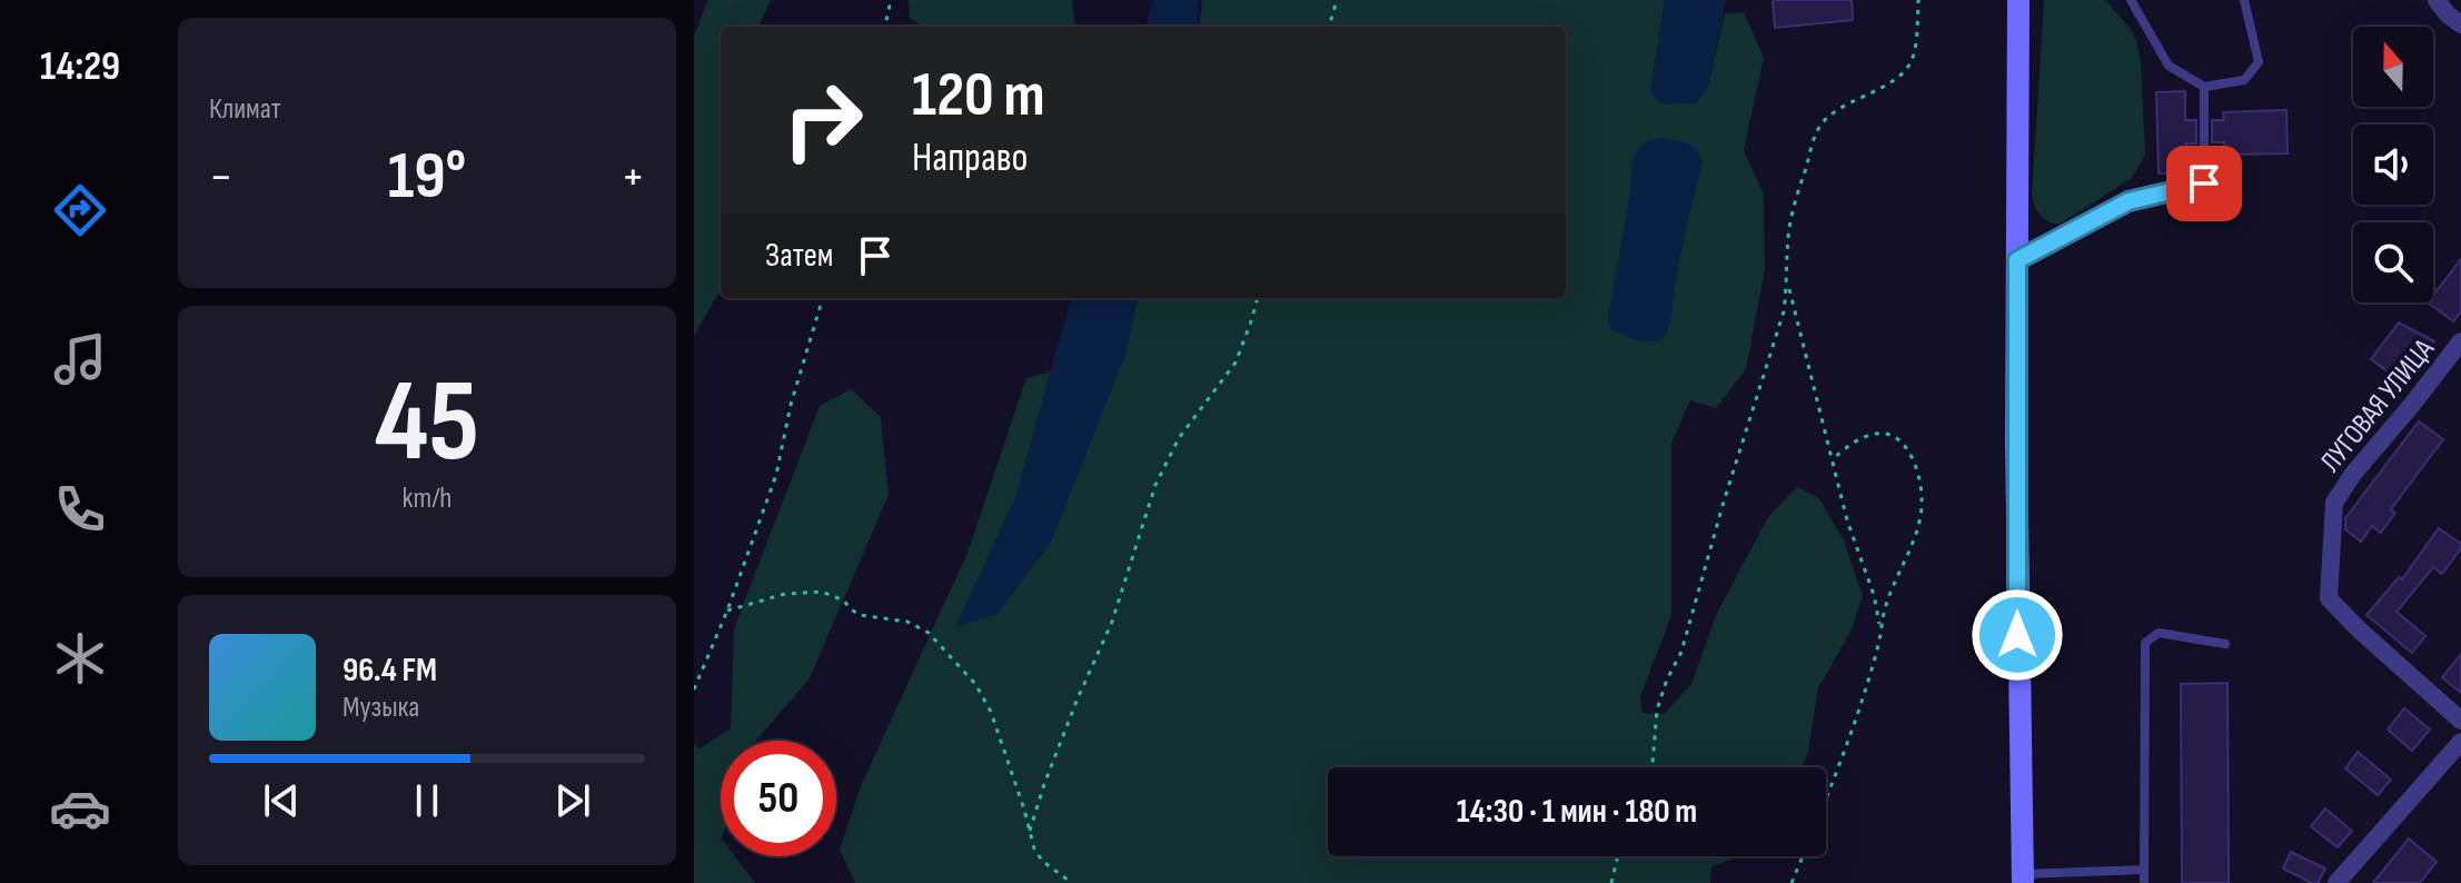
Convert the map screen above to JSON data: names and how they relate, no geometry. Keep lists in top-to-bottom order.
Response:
{
  "streets": {
    "street": ["ЛУГОВАЯ УЛИЦА"]
  },
  "north": "top",
  "page": {
    "tabs": "14:29",
    "tile": [
      "Климат",
      ["45", "km/h"]
    ],
    "turn": ["120 m", "Направо"],
    "heat": ["−", "19°", "+"],
    "then": "Затем",
    "song": ["96.4 FM", "Музыка"],
    "limit": "50",
    "trip": "14:30 · 1 мин · 180 m"
  }
}
